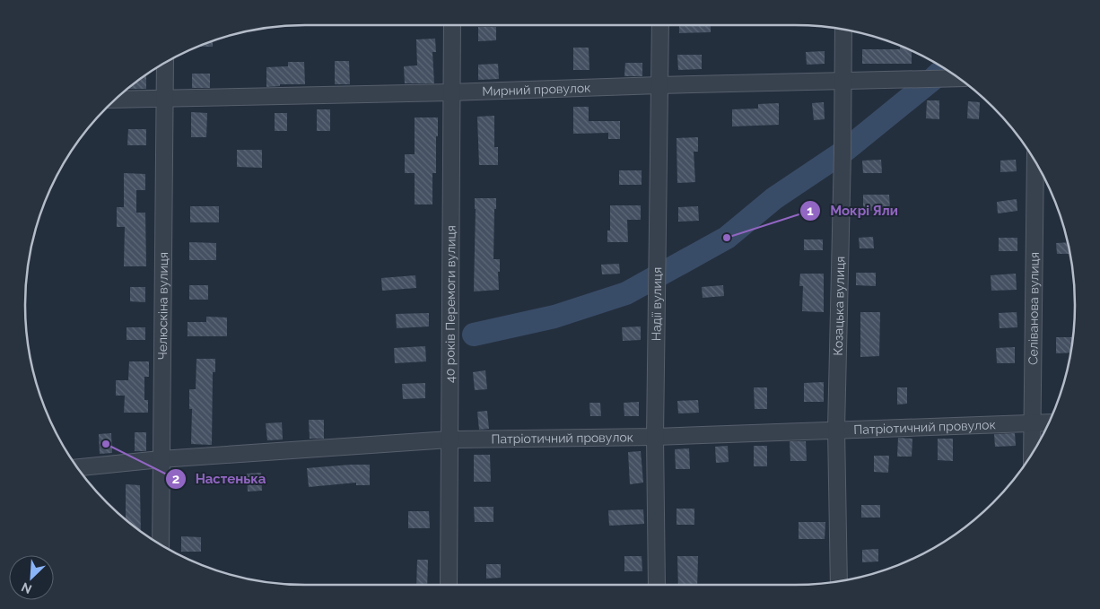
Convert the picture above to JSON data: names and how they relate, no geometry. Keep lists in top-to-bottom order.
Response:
{
  "streets": {
    "street": [
      "Мирний провулок",
      "40 років Перемоги вулиця",
      "Надії вулиця",
      "Челюскіна вулиця",
      "Козацька вулиця",
      "Селіванова вулиця",
      "Патріотичний провулок"
    ]
  },
  "crossings": [
    ["Мирний провулок", "40 років Перемоги вулиця"],
    ["Мирний провулок", "Надії вулиця"],
    ["Мирний провулок", "Челюскіна вулиця"],
    ["Мирний провулок", "Козацька вулиця"],
    ["40 років Перемоги вулиця", "Патріотичний провулок"],
    ["Надії вулиця", "Патріотичний провулок"],
    ["Челюскіна вулиця", "Патріотичний провулок"],
    ["Козацька вулиця", "Патріотичний провулок"],
    ["Селіванова вулиця", "Патріотичний провулок"]
  ],
  "places": ["Мокрі Яли", "Настенька"],
  "north": "bottom left"
}
